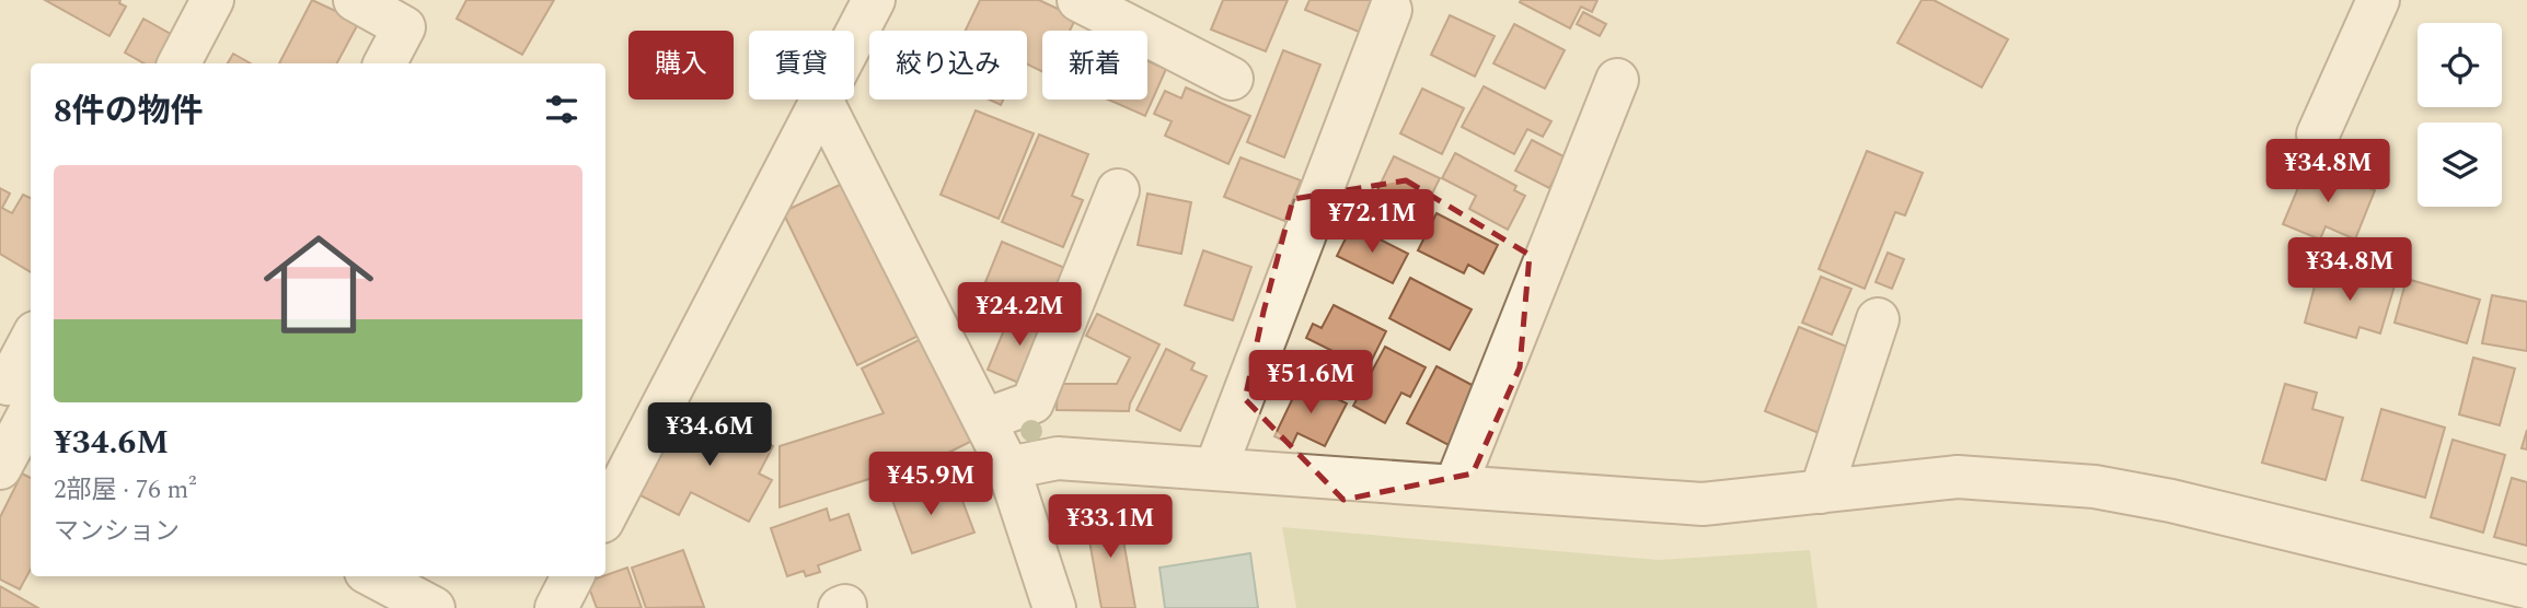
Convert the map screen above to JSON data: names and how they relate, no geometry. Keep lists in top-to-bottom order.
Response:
{
  "page": {
    "chip": [
      "購入",
      "賃貸",
      "絞り込み",
      "新着"
    ],
    "heading": "8件の物件",
    "price": [
      "¥34.8M",
      "¥72.1M",
      "¥34.8M",
      "¥24.2M",
      "¥51.6M",
      "¥34.6M",
      "¥45.9M",
      "¥33.1M"
    ],
    "list": [
      {
        "name": "¥34.6M",
        "note": "2部屋 · 76 m² · マンション"
      }
    ]
  }
}
